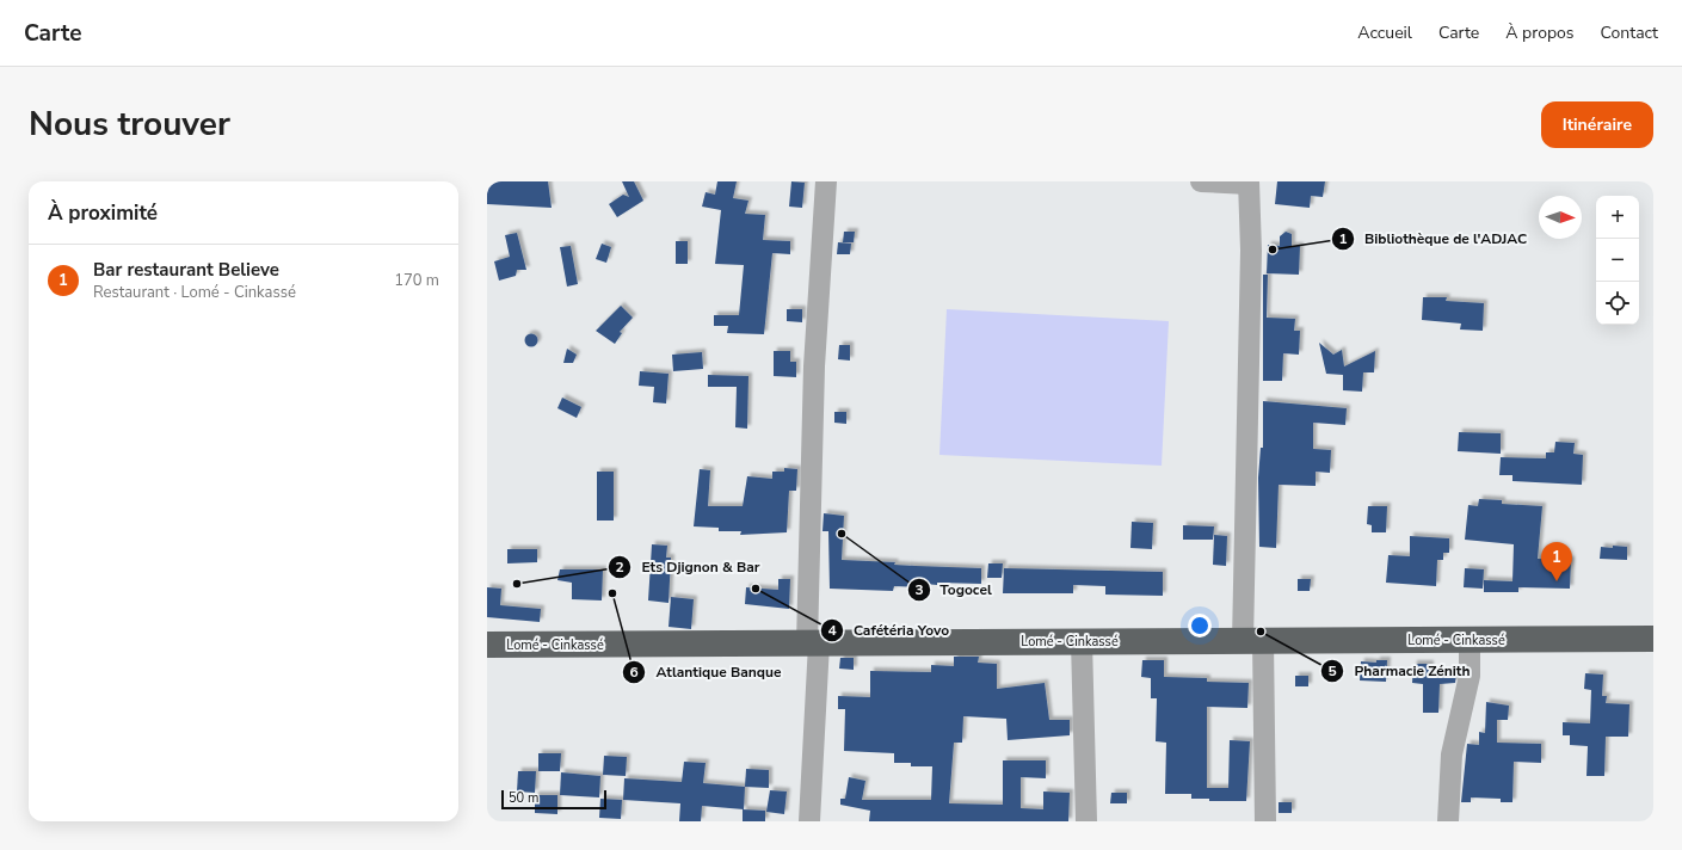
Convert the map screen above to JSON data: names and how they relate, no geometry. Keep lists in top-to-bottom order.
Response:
{
  "streets": {
    "highway": ["Lomé - Cinkassé"]
  },
  "places": [
    "Bibliothèque de l'ADJAC",
    "Togocel",
    "Ets Djignon & Bar",
    "Cafétéria Yovo",
    "Atlantique Banque",
    "Pharmacie Zénith"
  ],
  "scale_bar": "50 m",
  "north": "right",
  "page": {
    "header": "Carte",
    "nav": [
      "Accueil",
      "Carte",
      "À propos",
      "Contact"
    ],
    "title": "Nous trouver",
    "buttons": "Itinéraire",
    "heading": "À proximité",
    "map_buttons": ["+", "−"],
    "list": [
      {
        "mark": "1",
        "name": "Bar restaurant Believe",
        "note": "Restaurant · Lomé - Cinkassé",
        "value": "170 m"
      }
    ],
    "pins": "1",
    "scale": "50 m"
  }
}
